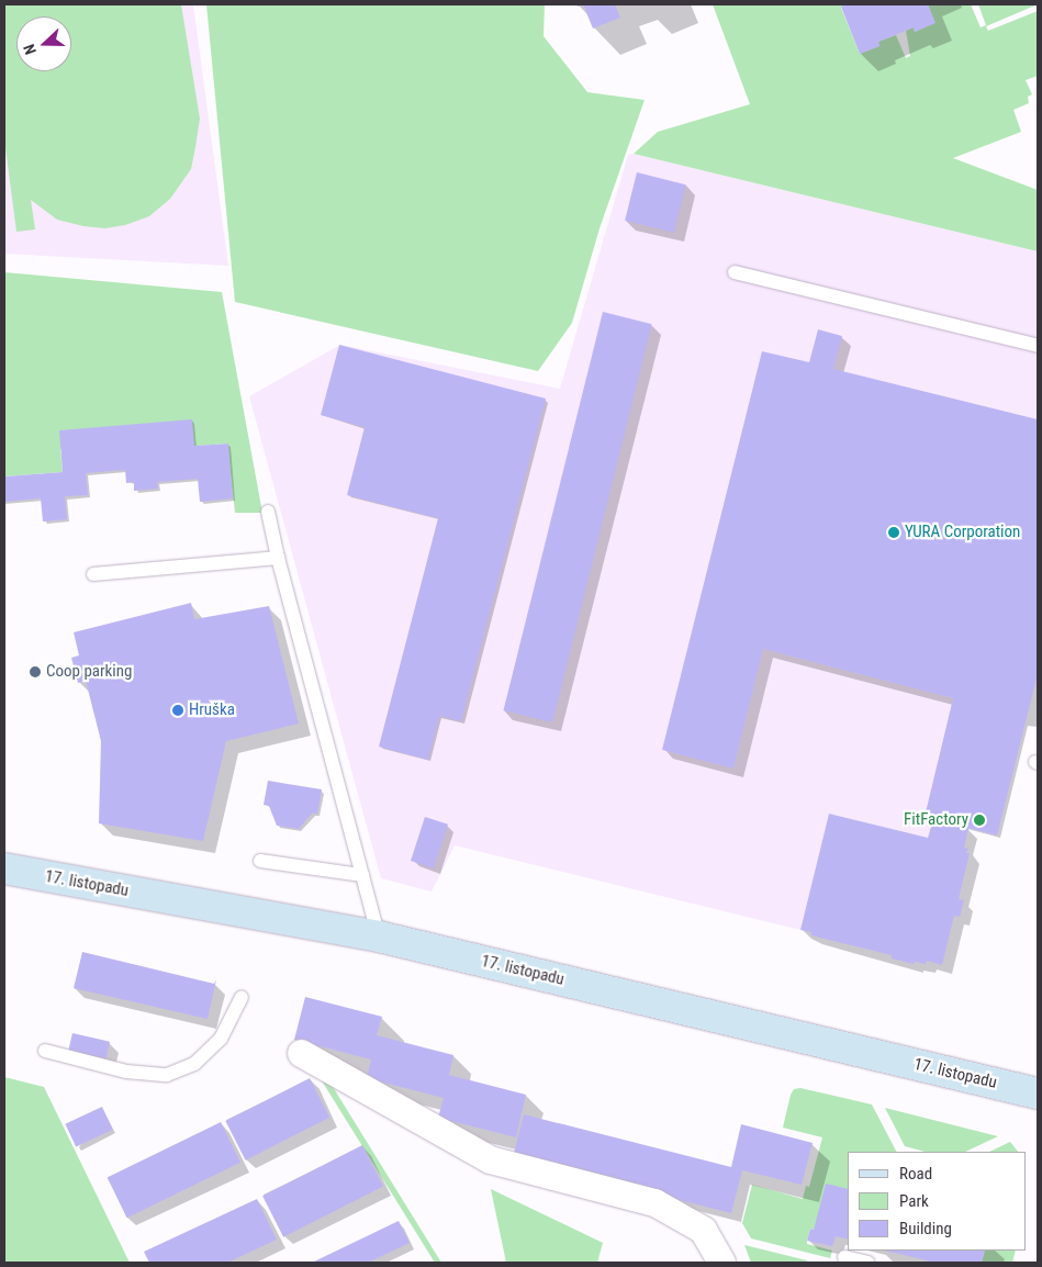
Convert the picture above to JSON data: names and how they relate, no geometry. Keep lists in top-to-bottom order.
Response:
{
  "streets": {
    "street": ["17. listopadu"]
  },
  "places": [
    "YURA Corporation",
    "Coop parking",
    "Hruška",
    "FitFactory"
  ],
  "legend": ["Road", "Park", "Building"],
  "north": "left"
}
